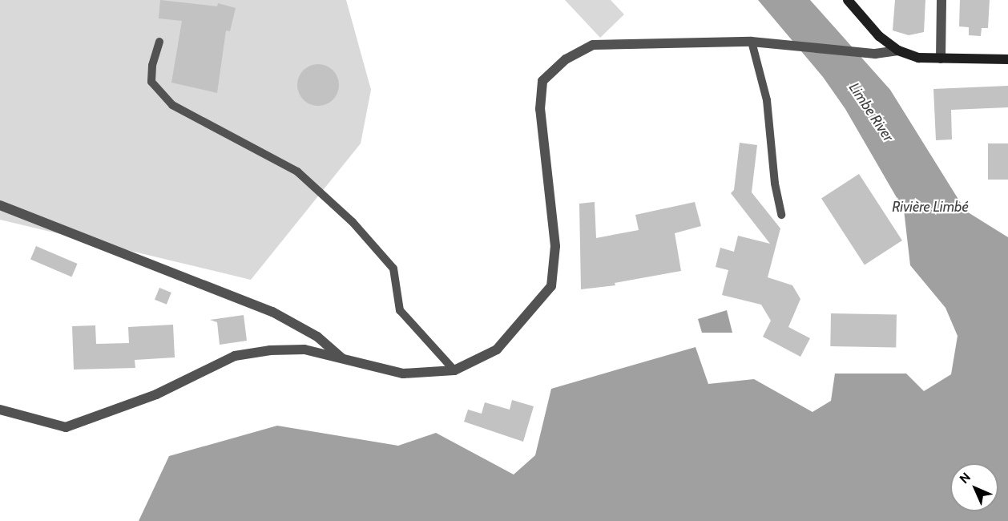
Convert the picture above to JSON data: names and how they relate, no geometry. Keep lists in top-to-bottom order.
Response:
{
  "water": ["Limbe River", "Rivière Limbé"],
  "north": "top left"
}
